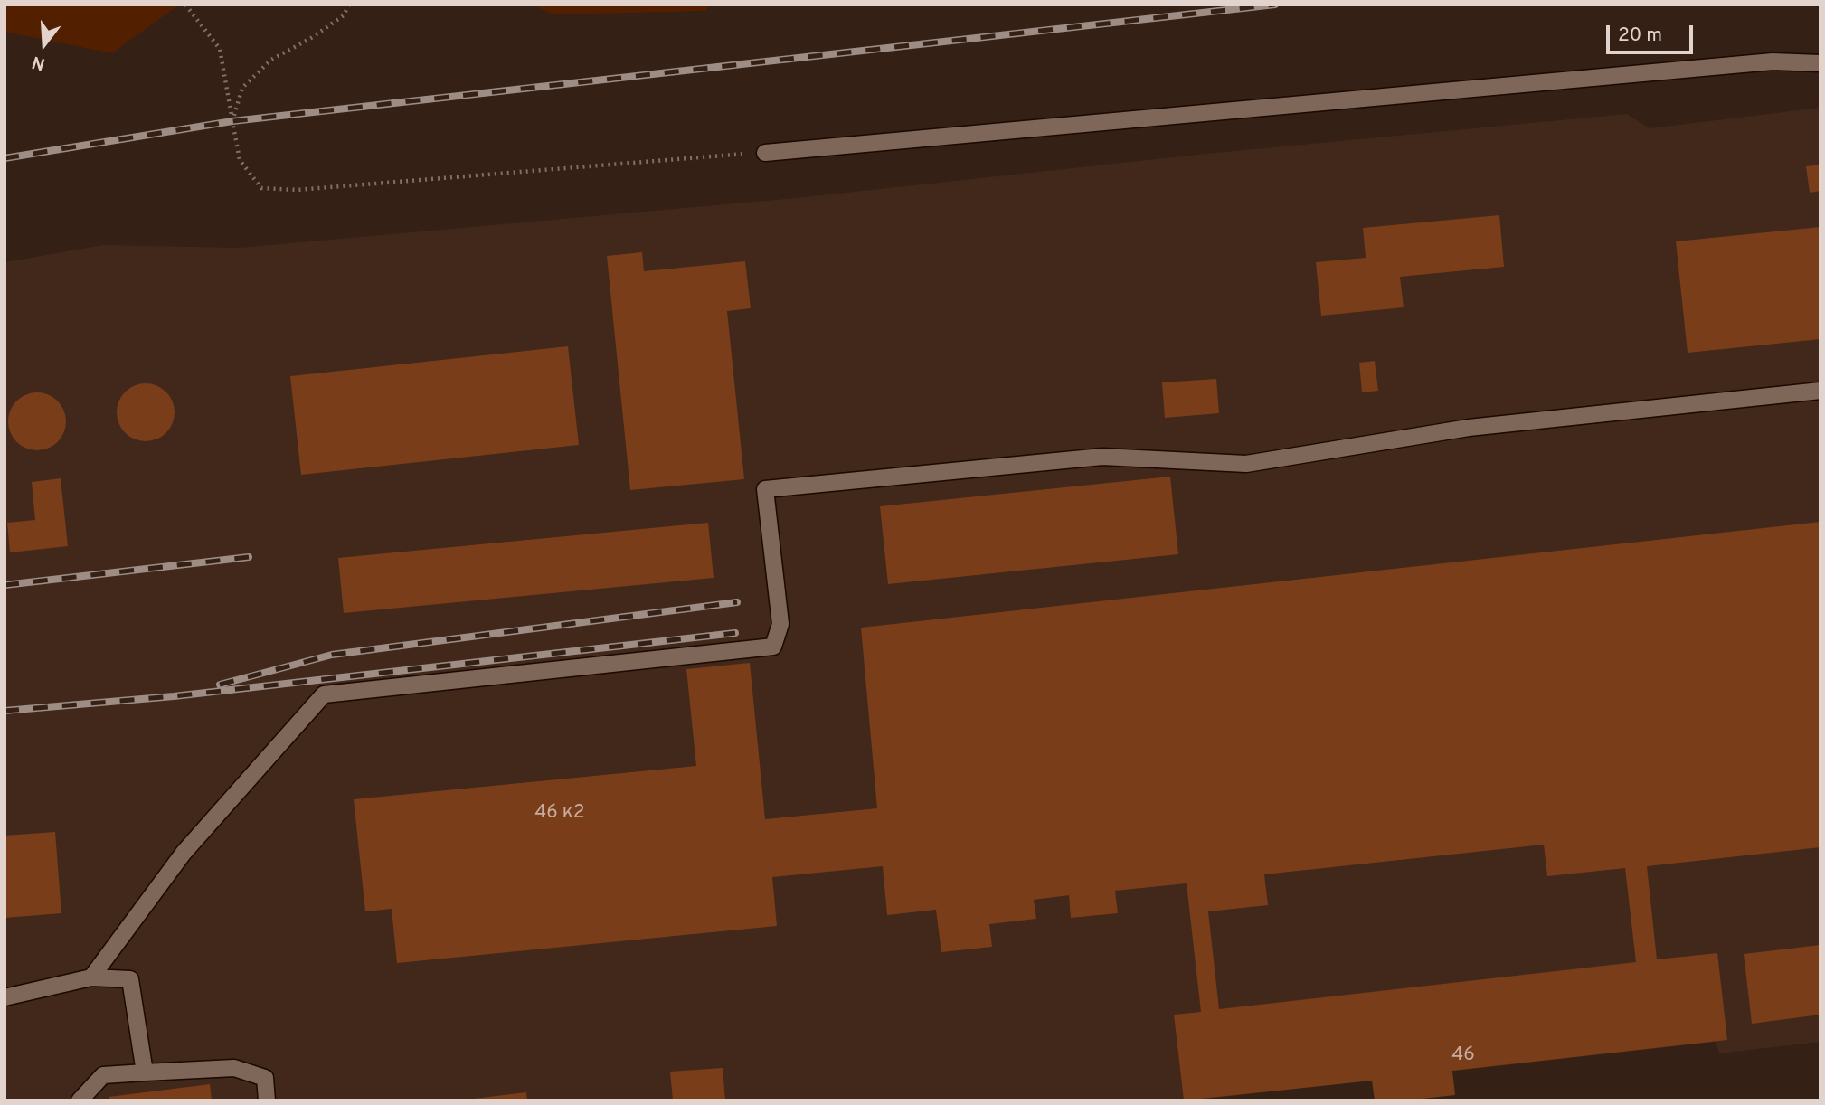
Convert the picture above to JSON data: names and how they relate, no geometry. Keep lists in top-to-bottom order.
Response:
{
  "house_numbers": ["46 к2", "46"],
  "scale_bar": "20 m",
  "north": "bottom"
}
